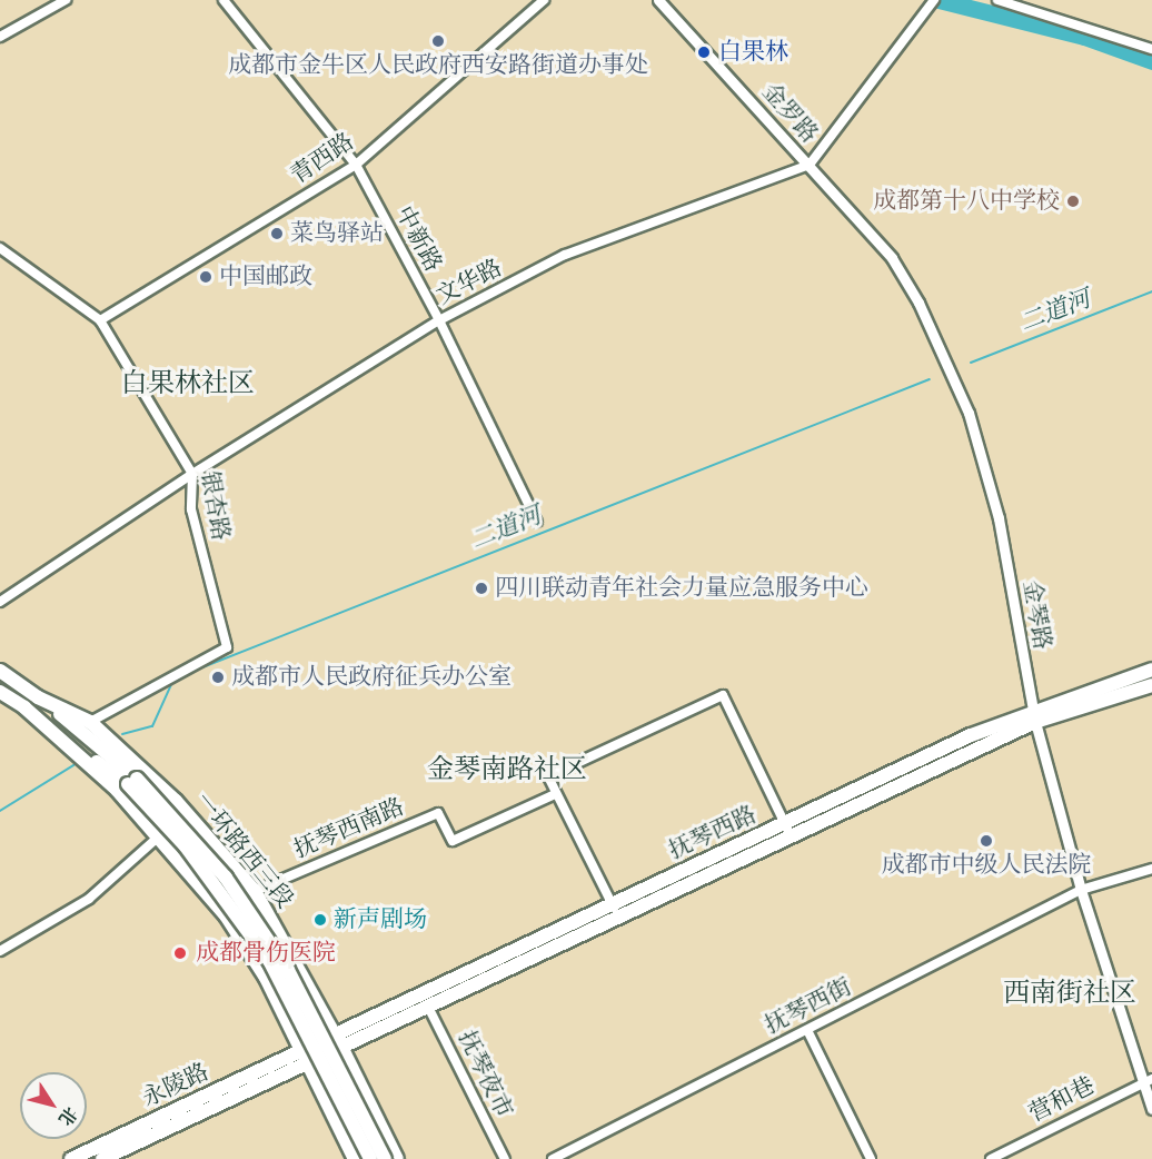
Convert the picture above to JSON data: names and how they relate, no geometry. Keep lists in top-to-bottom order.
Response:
{
  "streets": {
    "main road": ["抚琴西路", "一环路西三段", "永陵路"],
    "street": [
      "金罗路",
      "青西路",
      "中新路",
      "文华路",
      "银杏路",
      "金琴路",
      "抚琴西南路",
      "抚琴西街",
      "抚琴夜市",
      "营和巷"
    ]
  },
  "crossings": [
    ["金罗路", "文华路"],
    ["金罗路", "金琴路"],
    ["青西路", "中新路"],
    ["青西路", "银杏路"],
    ["中新路", "文华路"],
    ["文华路", "银杏路"],
    ["文华路", "金琴路"],
    ["银杏路", "一环路西三段"],
    ["金琴路", "抚琴西路"],
    ["金琴路", "抚琴西街"],
    ["金琴路", "营和巷"],
    ["抚琴西南路", "一环路西三段"],
    ["抚琴西路", "一环路西三段"],
    ["抚琴西路", "抚琴夜市"],
    ["抚琴西路", "永陵路"]
  ],
  "districts": ["白果林社区", "金琴南路社区", "西南街社区"],
  "water": ["二道河"],
  "places": [
    "成都市金牛区人民政府西安路街道办事处",
    "白果林",
    "成都第十八中学校",
    "菜鸟驿站",
    "中国邮政",
    "四川联动青年社会力量应急服务中心",
    "成都市人民政府征兵办公室",
    "成都市中级人民法院",
    "新声剧场",
    "成都骨伤医院"
  ],
  "north": "bottom right"
}
